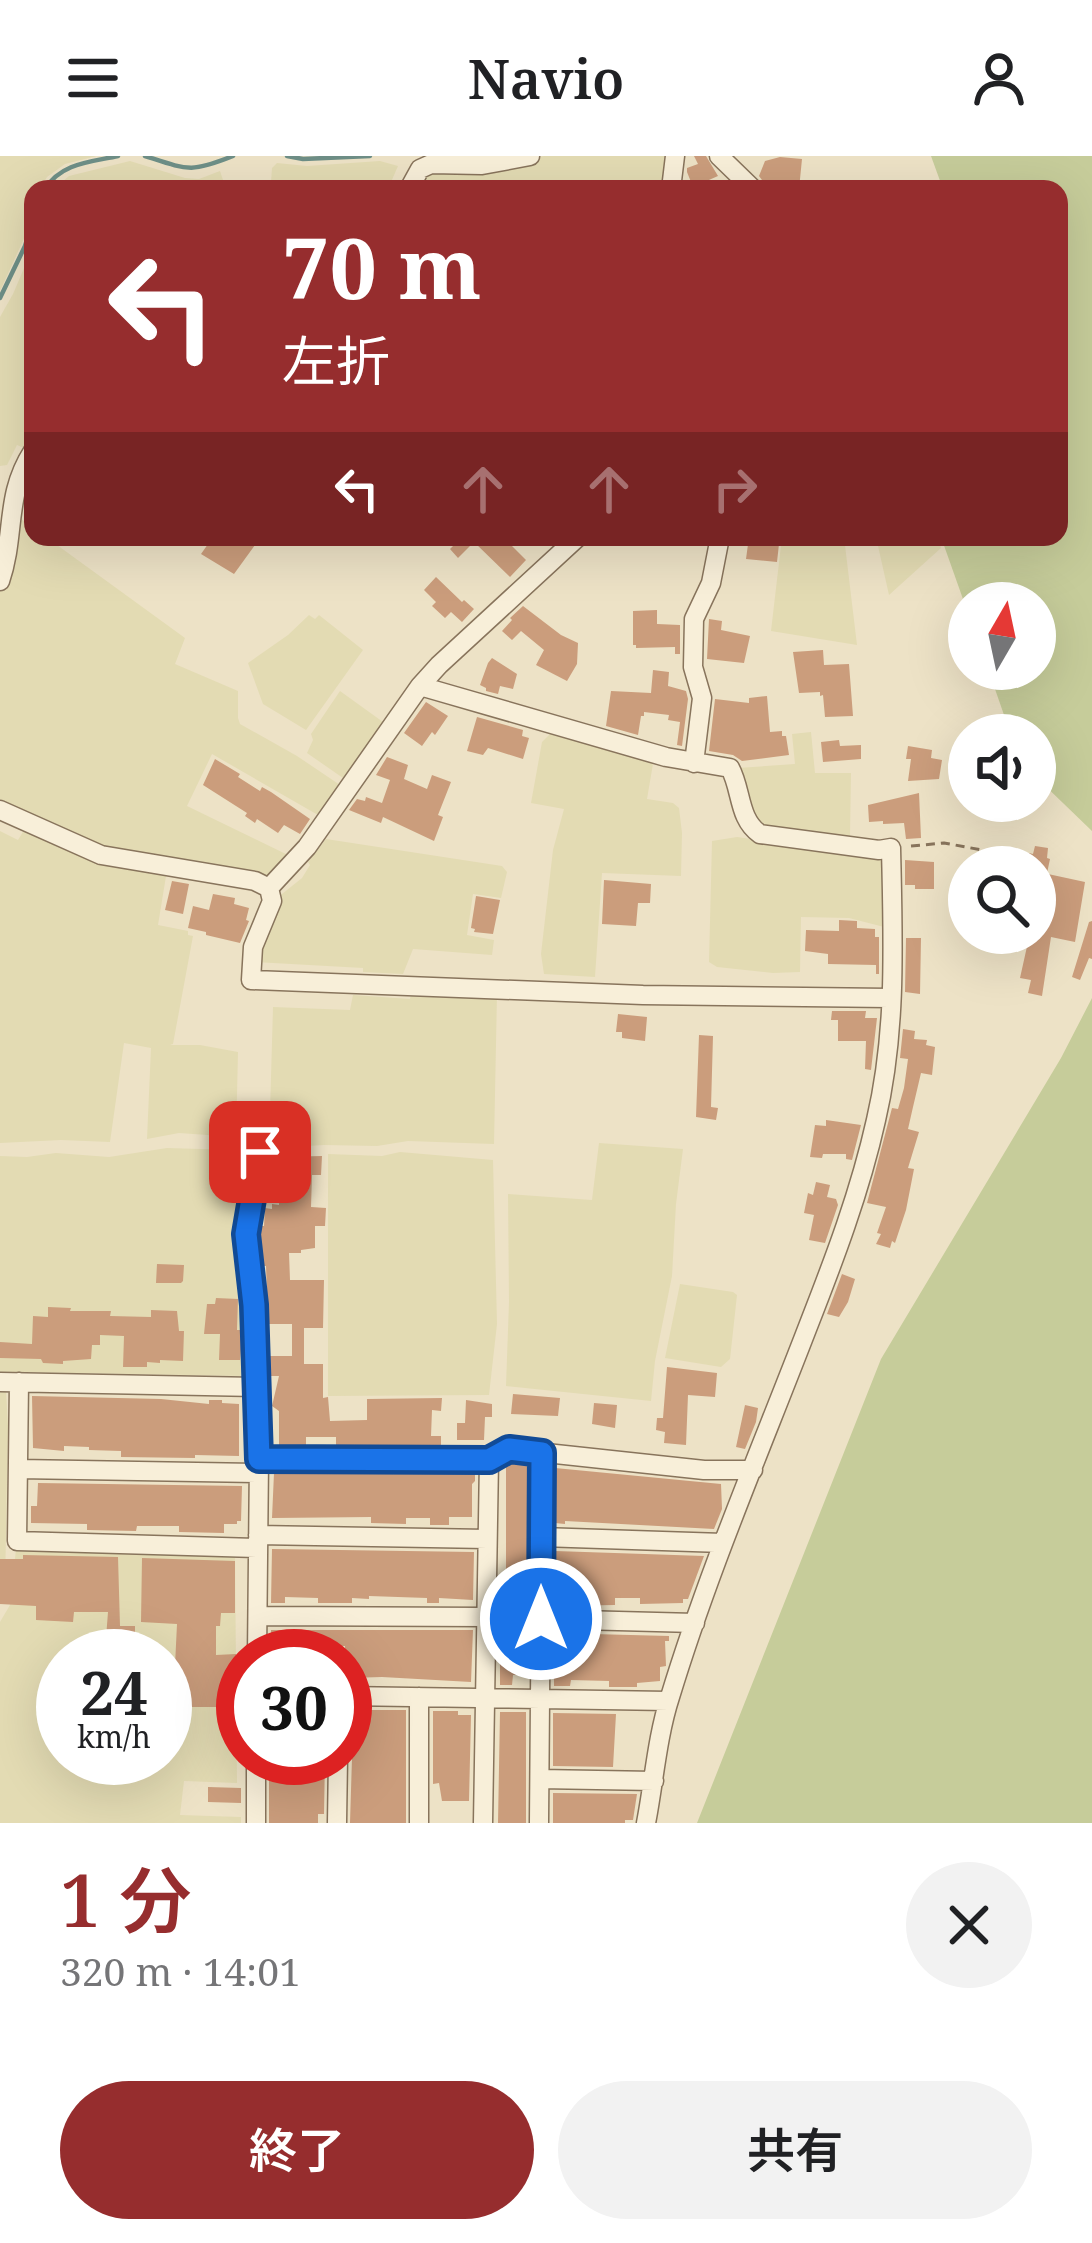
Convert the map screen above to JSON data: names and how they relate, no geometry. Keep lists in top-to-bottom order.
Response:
{
  "north": "top",
  "page": {
    "header": "Navio",
    "turn": ["70 m", "左折"],
    "speed": "24 km/h",
    "limit": "30",
    "heading": ["1 分", "320 m · 14:01"],
    "buttons": ["終了", "共有"]
  }
}
